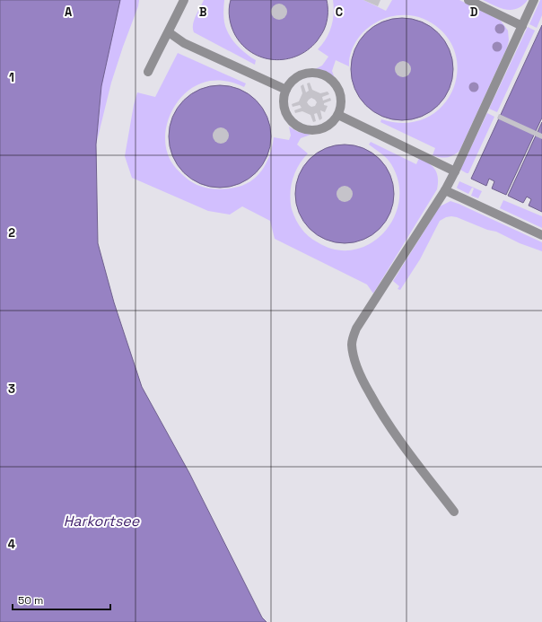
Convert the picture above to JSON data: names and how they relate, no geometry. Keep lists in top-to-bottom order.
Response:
{
  "water": ["Harkortsee"],
  "scale_bar": "50 m",
  "grid": {
    "columns": [
      "A",
      "B",
      "C",
      "D"
    ],
    "rows": [
      "1",
      "2",
      "3",
      "4"
    ]
  }
}
